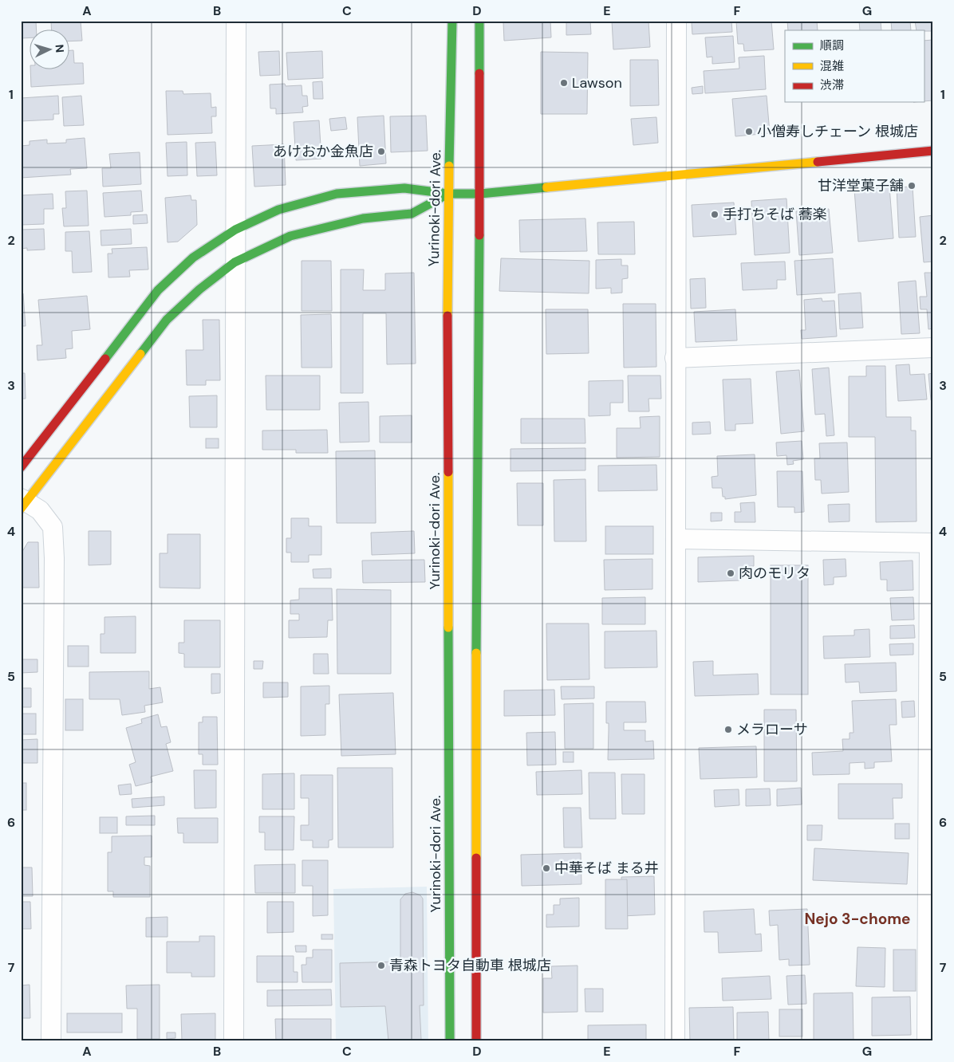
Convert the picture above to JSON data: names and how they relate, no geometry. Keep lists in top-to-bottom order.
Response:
{
  "streets": {
    "street": ["Yurinoki-dori Ave."]
  },
  "districts": ["Nejo 3-chome"],
  "places": [
    "Lawson",
    "小僧寿しチェーン 根城店",
    "あけおか金魚店",
    "甘洋堂菓子舗",
    "手打ちそば 蕎楽",
    "肉のモリタ",
    "メラローサ",
    "中華そば まる井",
    "青森トヨタ自動車 根城店"
  ],
  "legend": ["順調", "混雑", "渋滞"],
  "north": "right",
  "grid": {
    "columns": [
      "A",
      "B",
      "C",
      "D",
      "E",
      "F",
      "G"
    ],
    "rows": [
      "1",
      "2",
      "3",
      "4",
      "5",
      "6",
      "7"
    ]
  }
}
